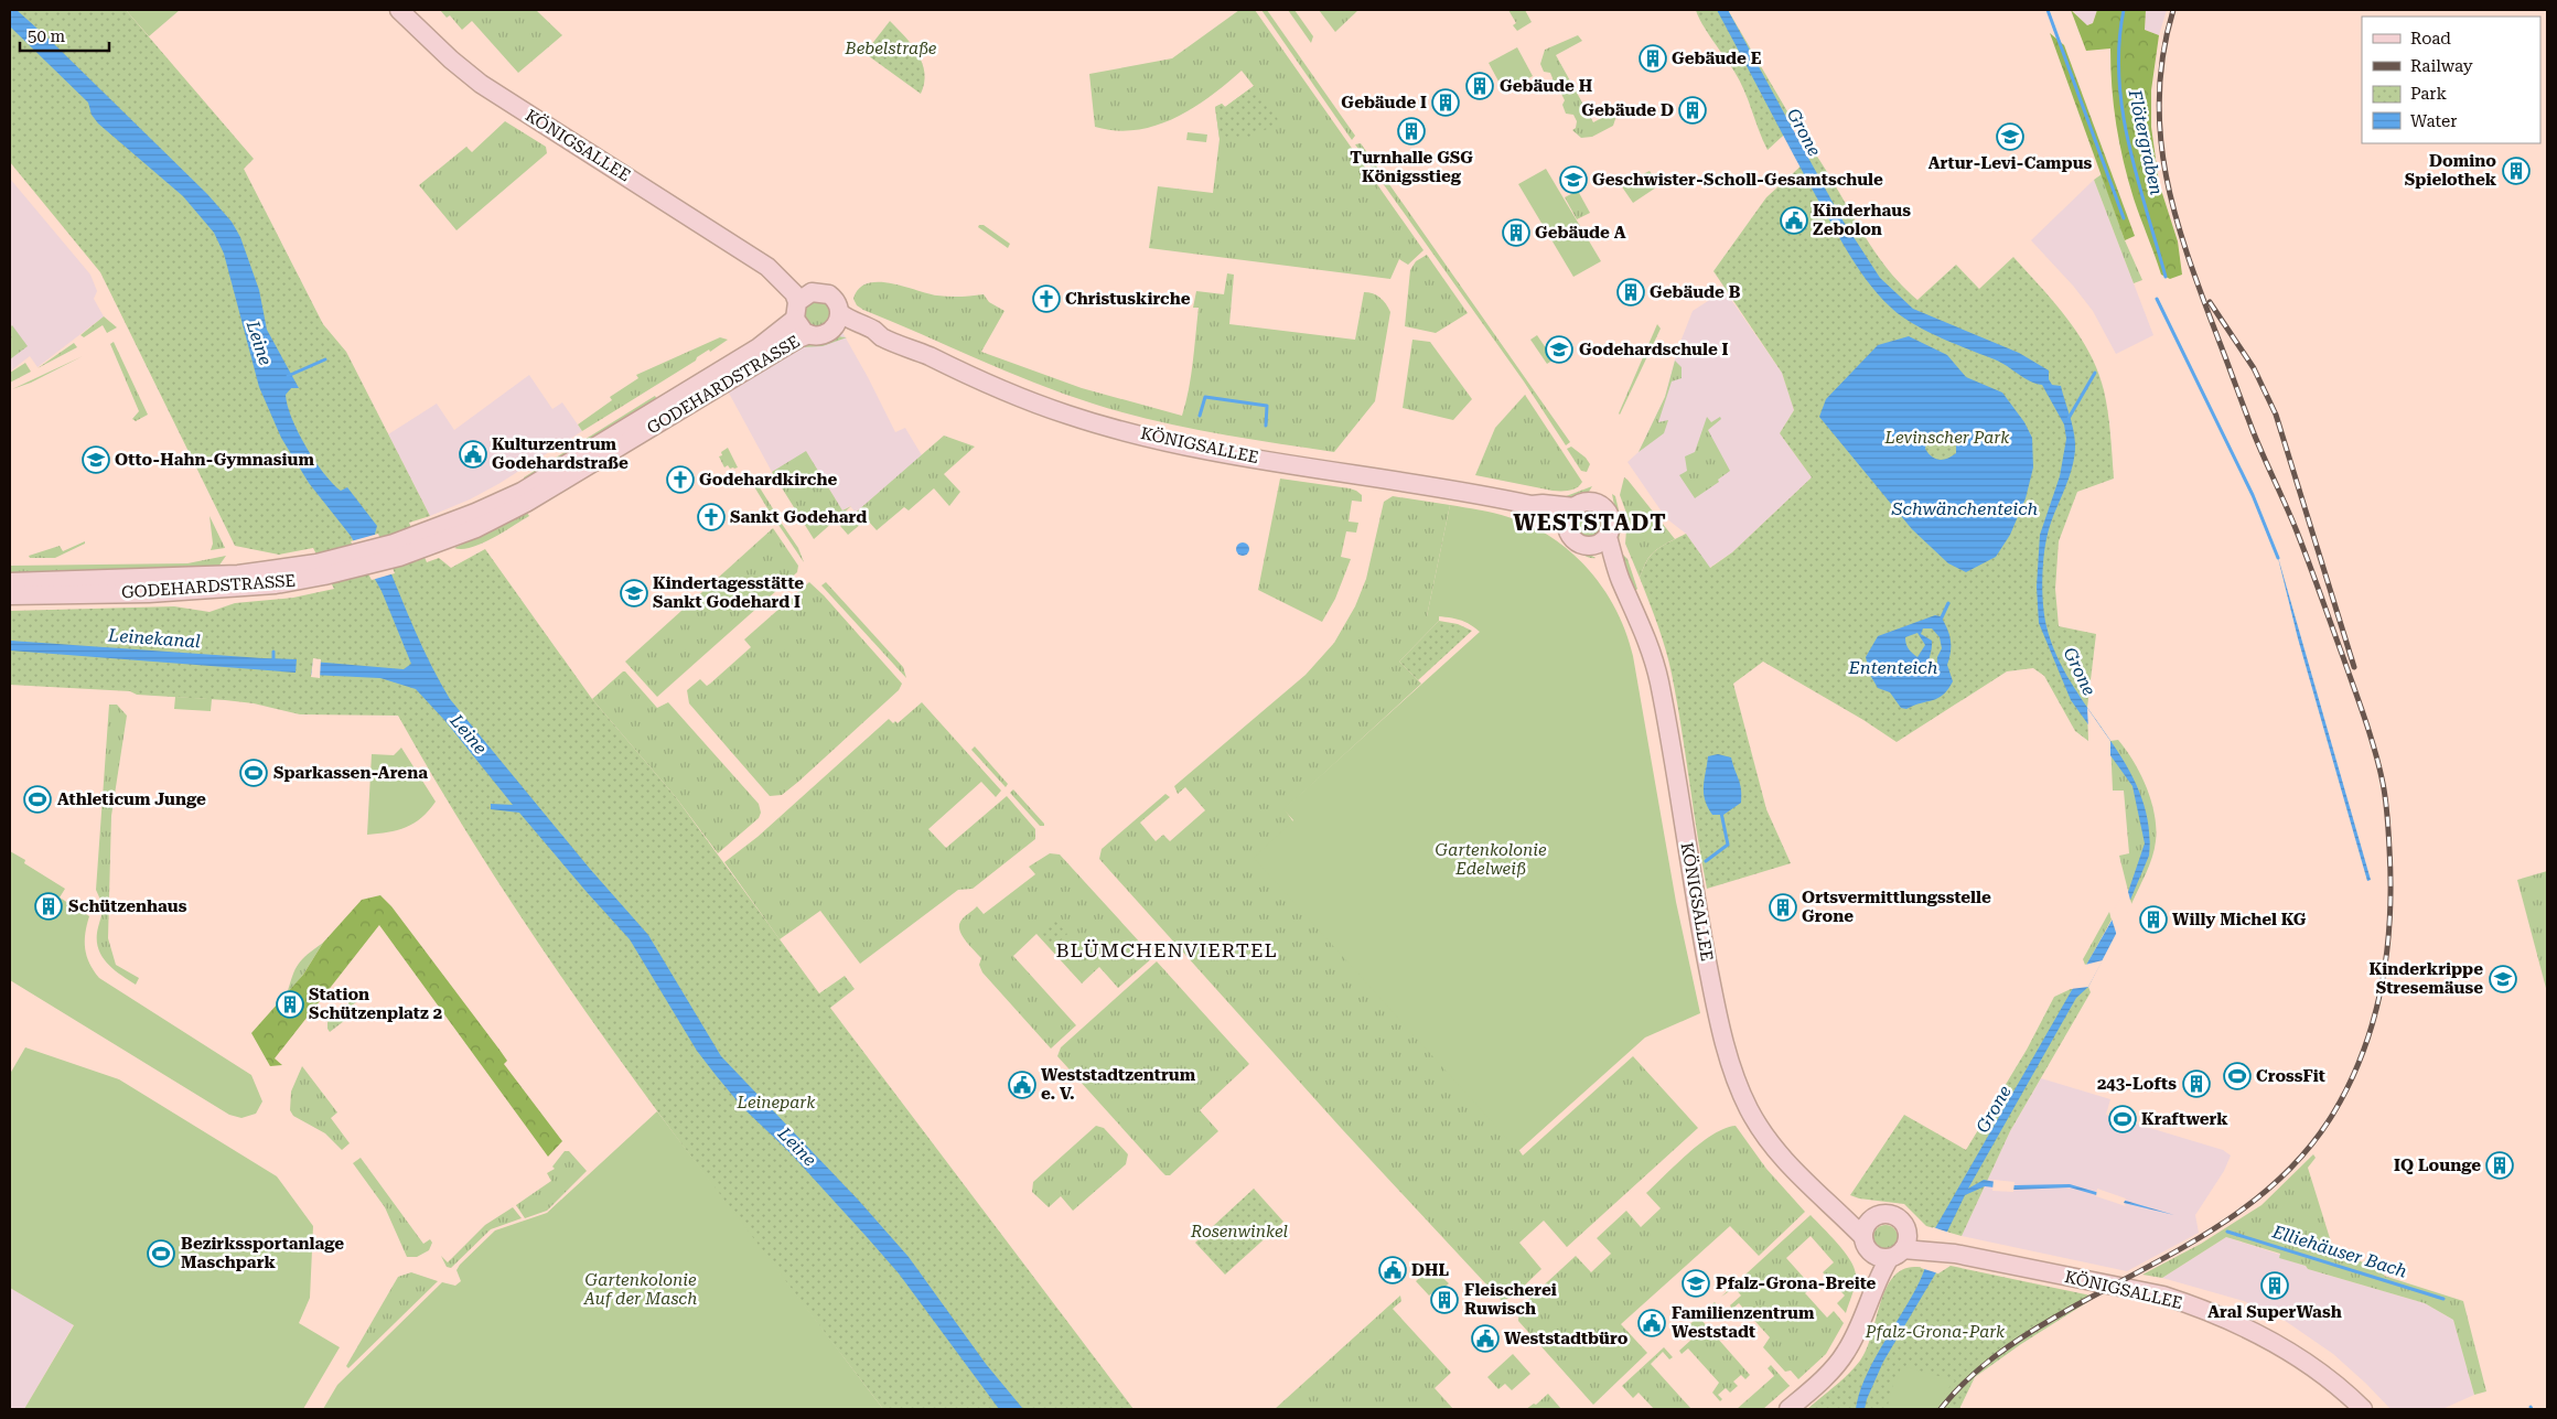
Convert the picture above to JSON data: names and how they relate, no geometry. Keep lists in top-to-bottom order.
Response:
{
  "streets": {
    "street": ["KÖNIGSALLEE", "GODEHARDSTRASSE"]
  },
  "crossings": [
    ["KÖNIGSALLEE", "GODEHARDSTRASSE"]
  ],
  "districts": ["WESTSTADT", "BLÜMCHENVIERTEL"],
  "water": [
    "Grone",
    "Flötergraben",
    "Leine",
    "Schwänchenteich",
    "Leinekanal",
    "Ententeich",
    "Elliehäuser Bach"
  ],
  "parks": [
    "Bebelstraße",
    "Levinscher Park",
    "Gartenkolonie Edelweiß",
    "Leinepark",
    "Rosenwinkel",
    "Gartenkolonie Auf der Masch",
    "Pfalz-Grona-Park"
  ],
  "places": {
    "building": [
      "Gebäude E",
      "Gebäude H",
      "Gebäude I",
      "Gebäude D",
      "Turnhalle GSG Königsstieg",
      "Domino Spielothek",
      "Gebäude A",
      "Gebäude B",
      "Schützenhaus",
      "Ortsvermittlungsstelle Grone",
      "Willy Michel KG",
      "Station Schützenplatz 2",
      "243-Lofts",
      "IQ Lounge",
      "Aral SuperWash",
      "Fleischerei Ruwisch"
    ],
    "school or university": [
      "Artur-Levi-Campus",
      "Geschwister-Scholl-Gesamtschule",
      "Godehardschule I",
      "Otto-Hahn-Gymnasium",
      "Kindertagesstätte Sankt Godehard I",
      "Kinderkrippe Stresemäuse",
      "Pfalz-Grona-Breite"
    ],
    "public building": [
      "Kinderhaus Zebolon",
      "Kulturzentrum Godehardstraße",
      "Weststadtzentrum e. V.",
      "DHL",
      "Familienzentrum Weststadt",
      "Weststadtbüro"
    ],
    "church": ["Christuskirche", "Godehardkirche", "Sankt Godehard"],
    "sports": [
      "Sparkassen-Arena",
      "Athleticum Junge",
      "CrossFit",
      "Kraftwerk",
      "Bezirkssportanlage Maschpark"
    ]
  },
  "legend": [
    "Road",
    "Railway",
    "Park",
    "Water"
  ],
  "scale_bar": "50 m"
}
